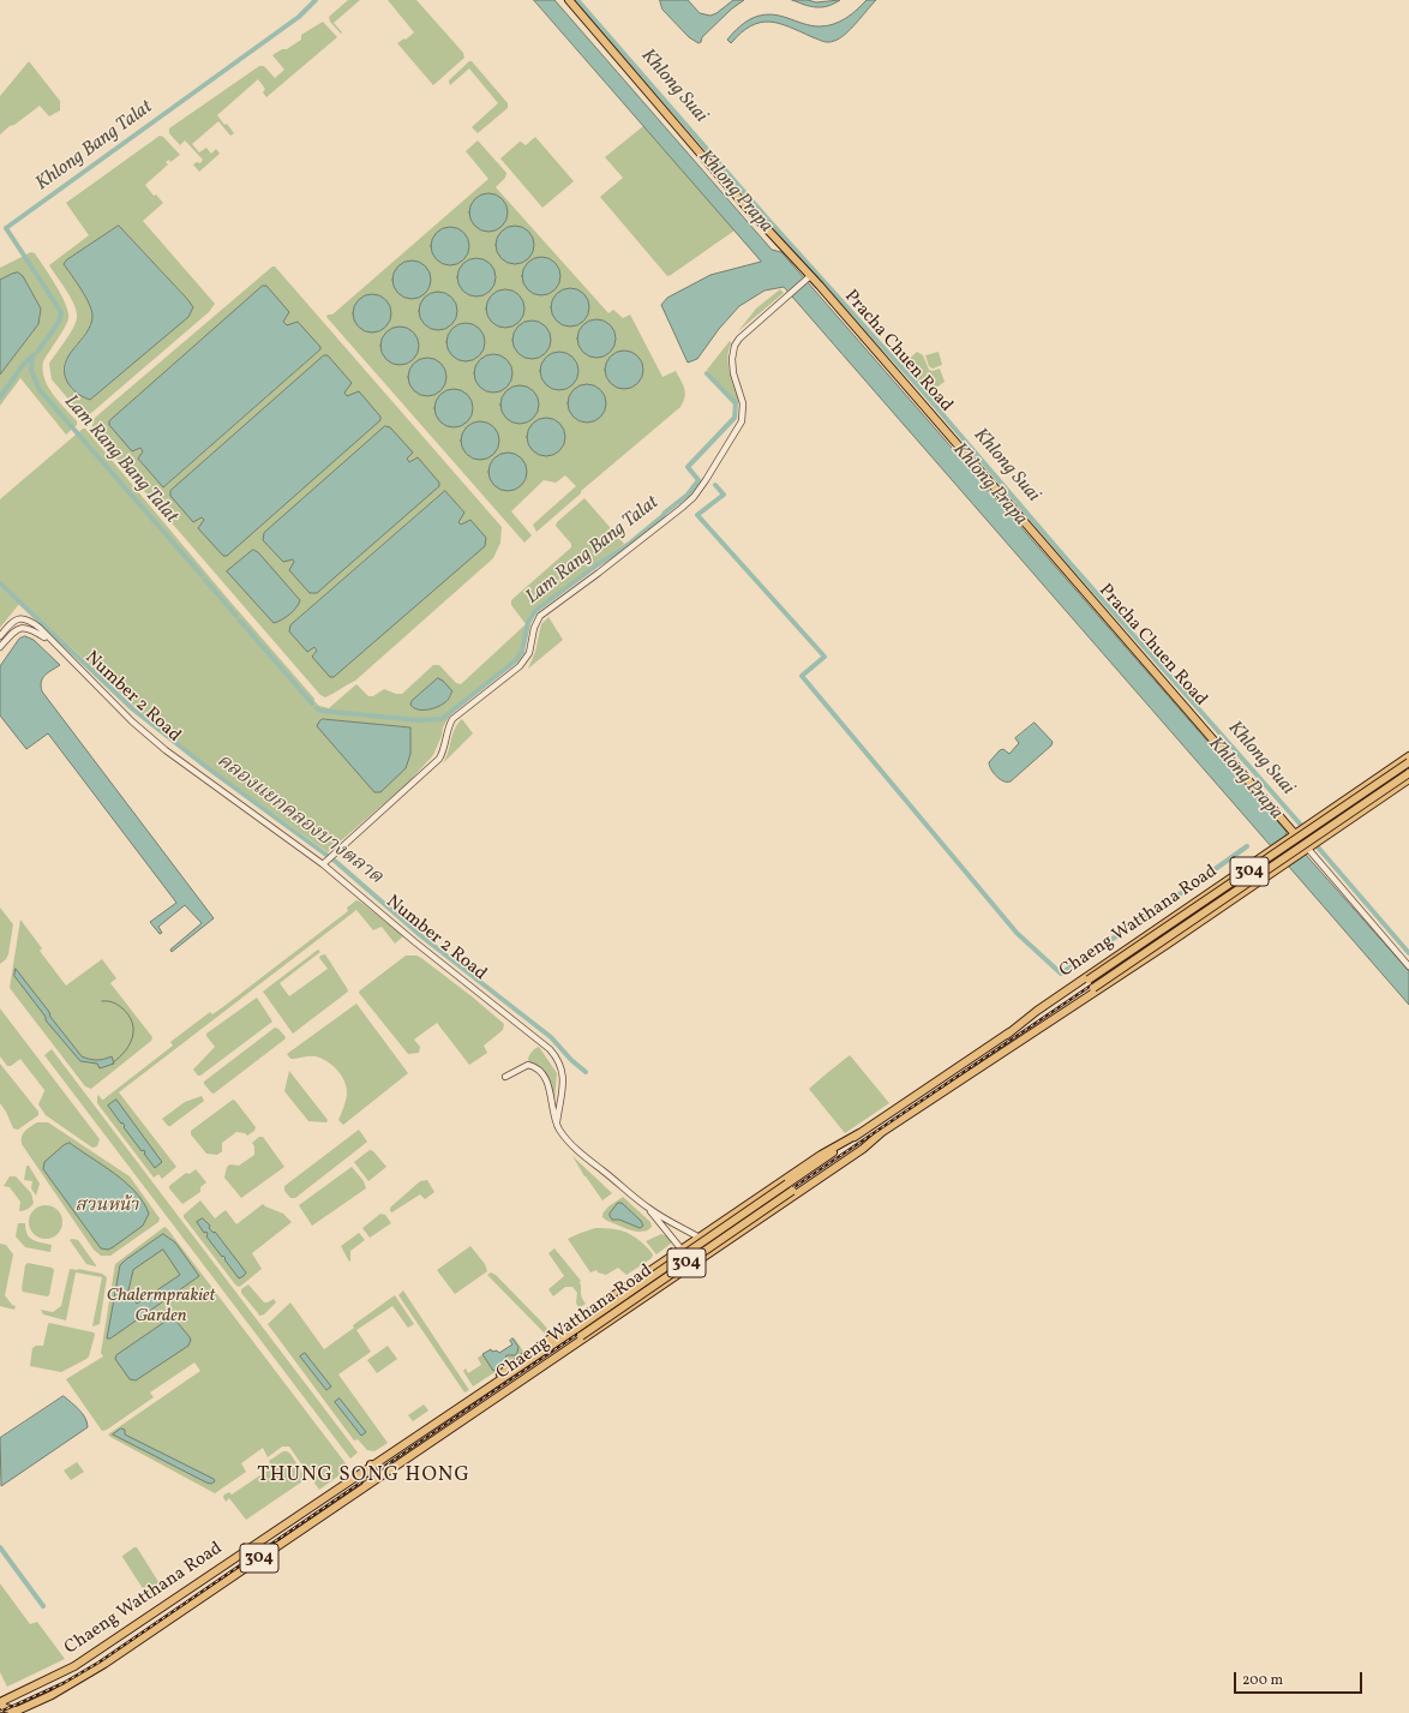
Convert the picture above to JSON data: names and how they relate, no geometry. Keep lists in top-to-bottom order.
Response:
{
  "streets": {
    "main road": ["Pracha Chuen Road", "304", "Chaeng Watthana Road"],
    "street": ["Number 2 Road"]
  },
  "crossings": [
    ["Pracha Chuen Road", "Chaeng Watthana Road"]
  ],
  "districts": ["THUNG SONG HONG"],
  "water": [
    "Khlong Suai",
    "Khlong Bang Talat",
    "Khlong Prapa",
    "Lam Rang Bang Talat",
    "คลองแยกคลองบางตลาด"
  ],
  "parks": ["สวนหน้า", "Chalermprakiet Garden"],
  "scale_bar": "200 m"
}
